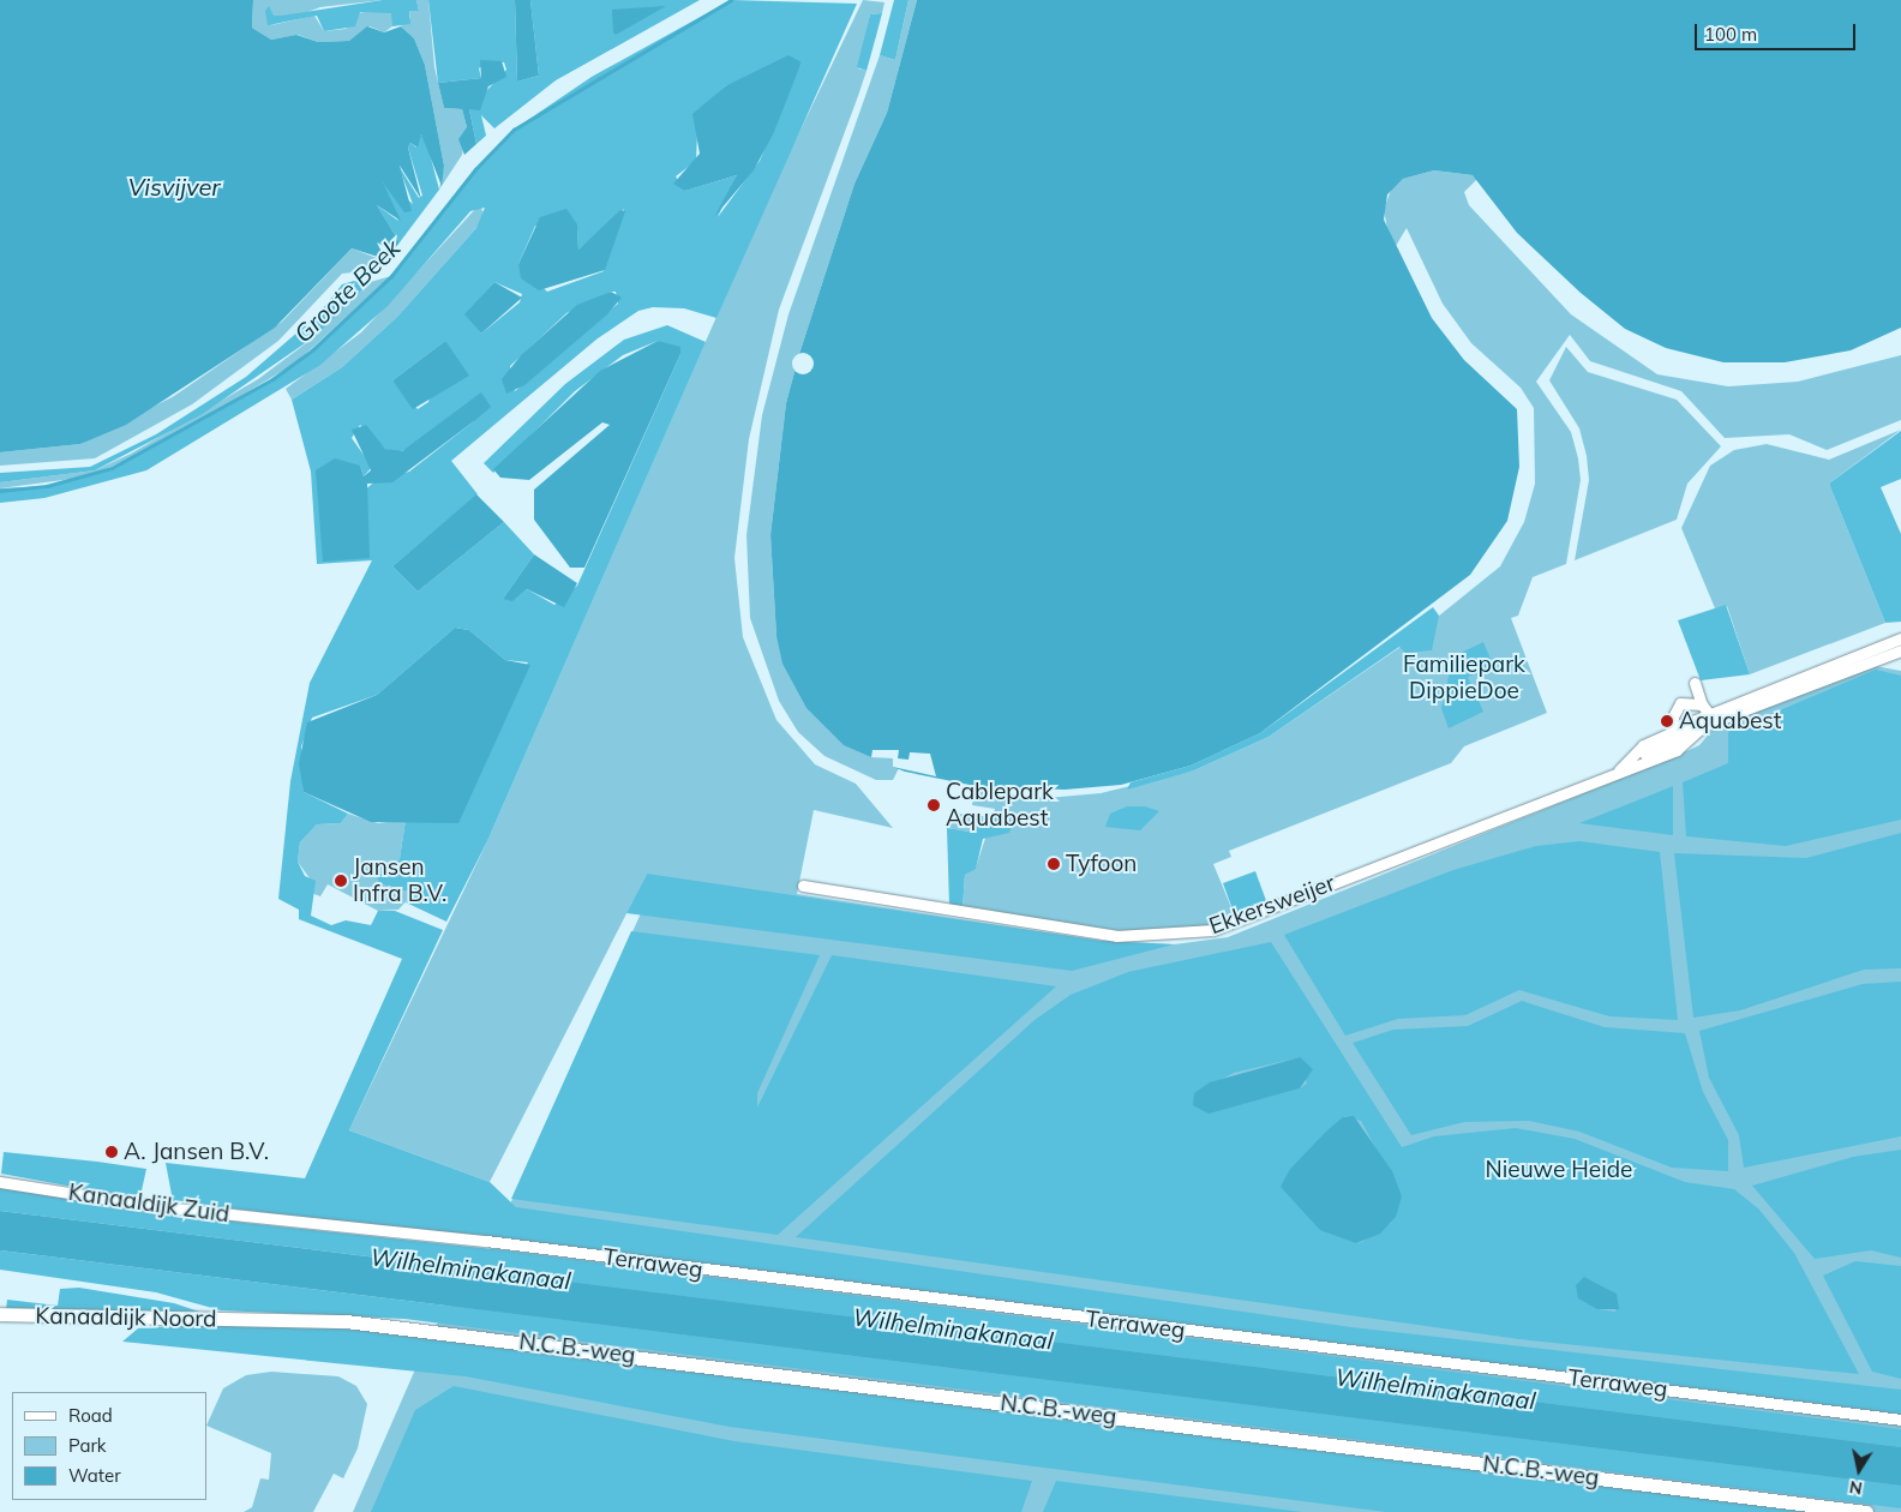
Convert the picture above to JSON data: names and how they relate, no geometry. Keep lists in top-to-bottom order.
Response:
{
  "streets": {
    "street": [
      "Ekkersweijer",
      "Kanaaldijk Zuid",
      "Terraweg",
      "Kanaaldijk Noord",
      "N.C.B.-weg"
    ]
  },
  "crossings": [
    ["Kanaaldijk Zuid", "Terraweg"],
    ["Kanaaldijk Noord", "N.C.B.-weg"]
  ],
  "water": ["Visvijver", "Groote Beek", "Wilhelminakanaal"],
  "parks": ["Familiepark DippieDoe", "Nieuwe Heide"],
  "places": [
    "Aquabest",
    "Cablepark Aquabest",
    "Tyfoon",
    "Jansen Infra B.V.",
    "A. Jansen B.V."
  ],
  "legend": ["Road", "Park", "Water"],
  "scale_bar": "100 m",
  "north": "bottom"
}
